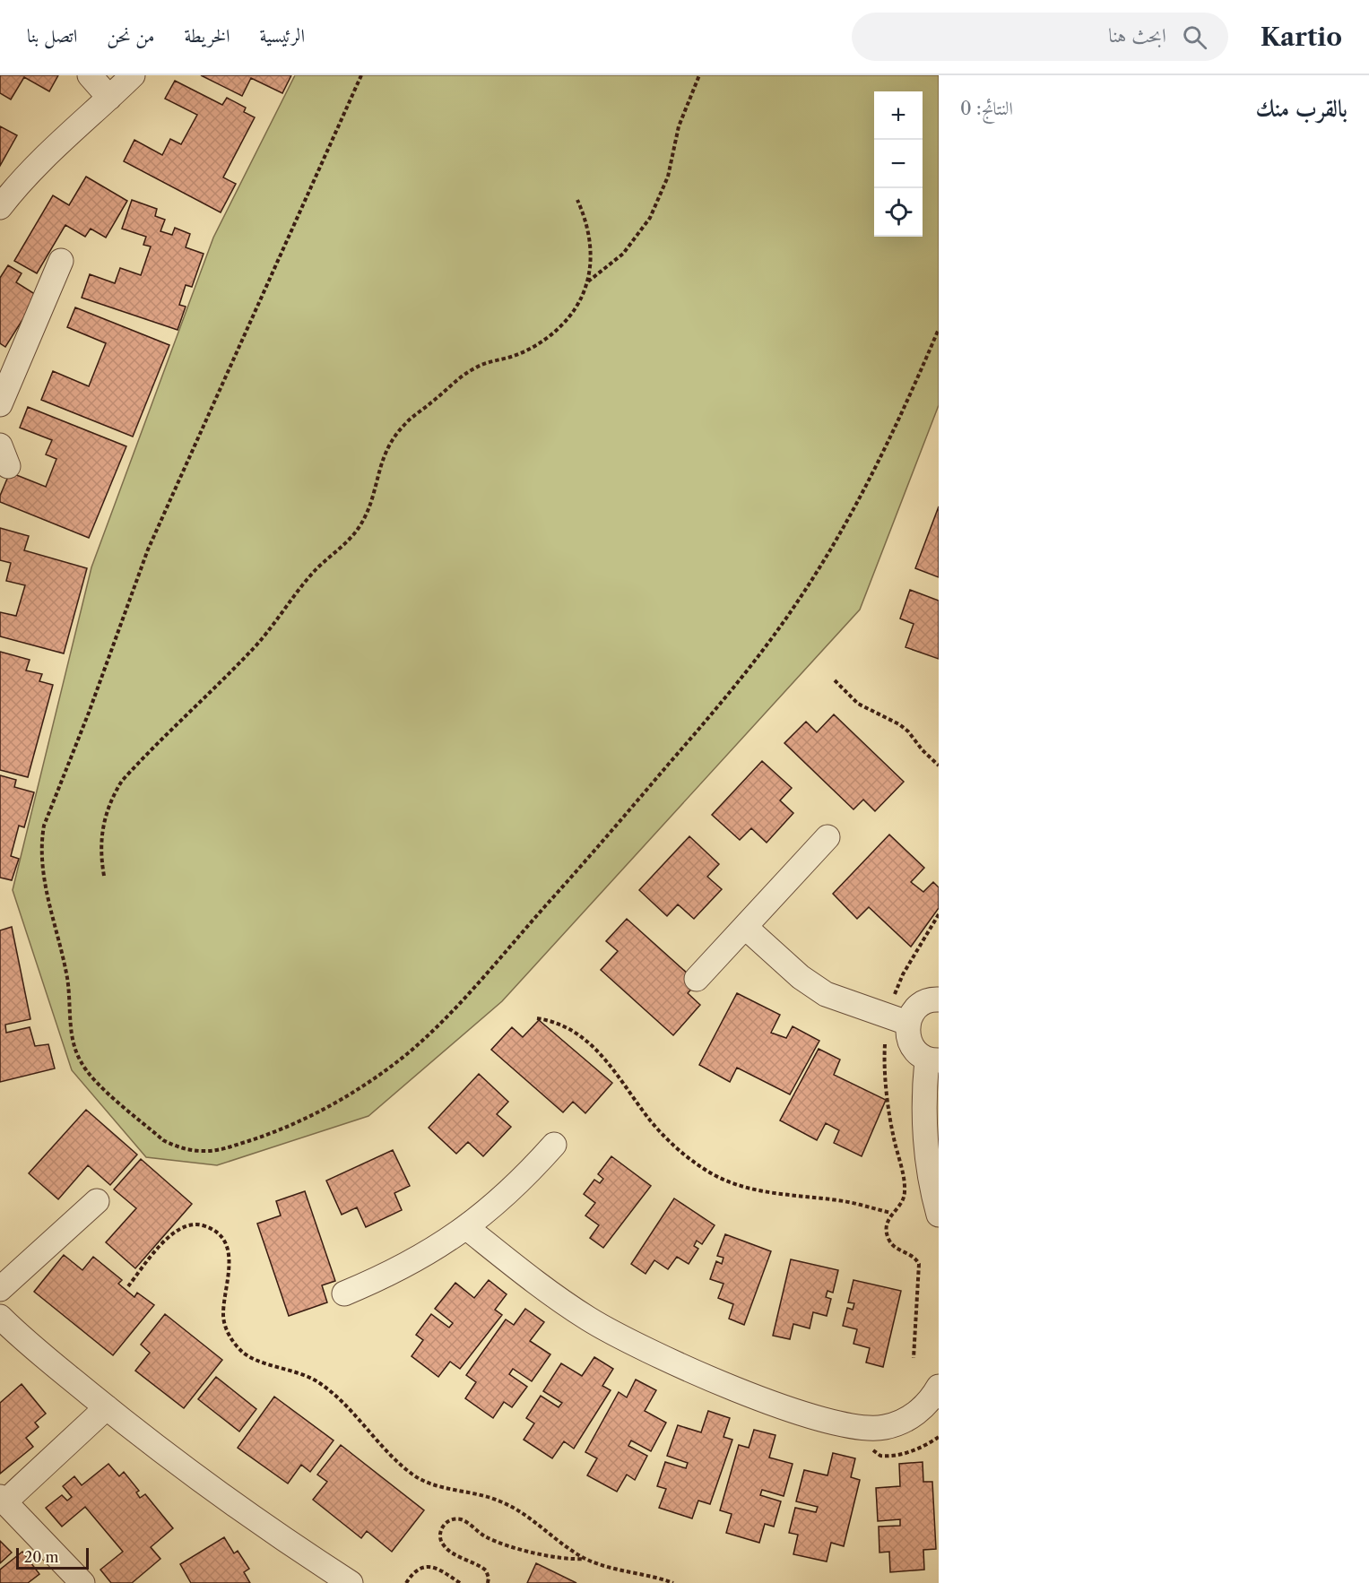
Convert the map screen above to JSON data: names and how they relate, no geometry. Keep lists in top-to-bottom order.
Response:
{
  "scale_bar": "20 m",
  "page": {
    "header": "Kartio",
    "search": "ابحث هنا",
    "nav": [
      "الرئيسية",
      "الخريطة",
      "من نحن",
      "اتصل بنا"
    ],
    "heading": ["بالقرب منك", "النتائج: 0"],
    "map_buttons": ["+", "−"],
    "scale": "20 m"
  }
}
